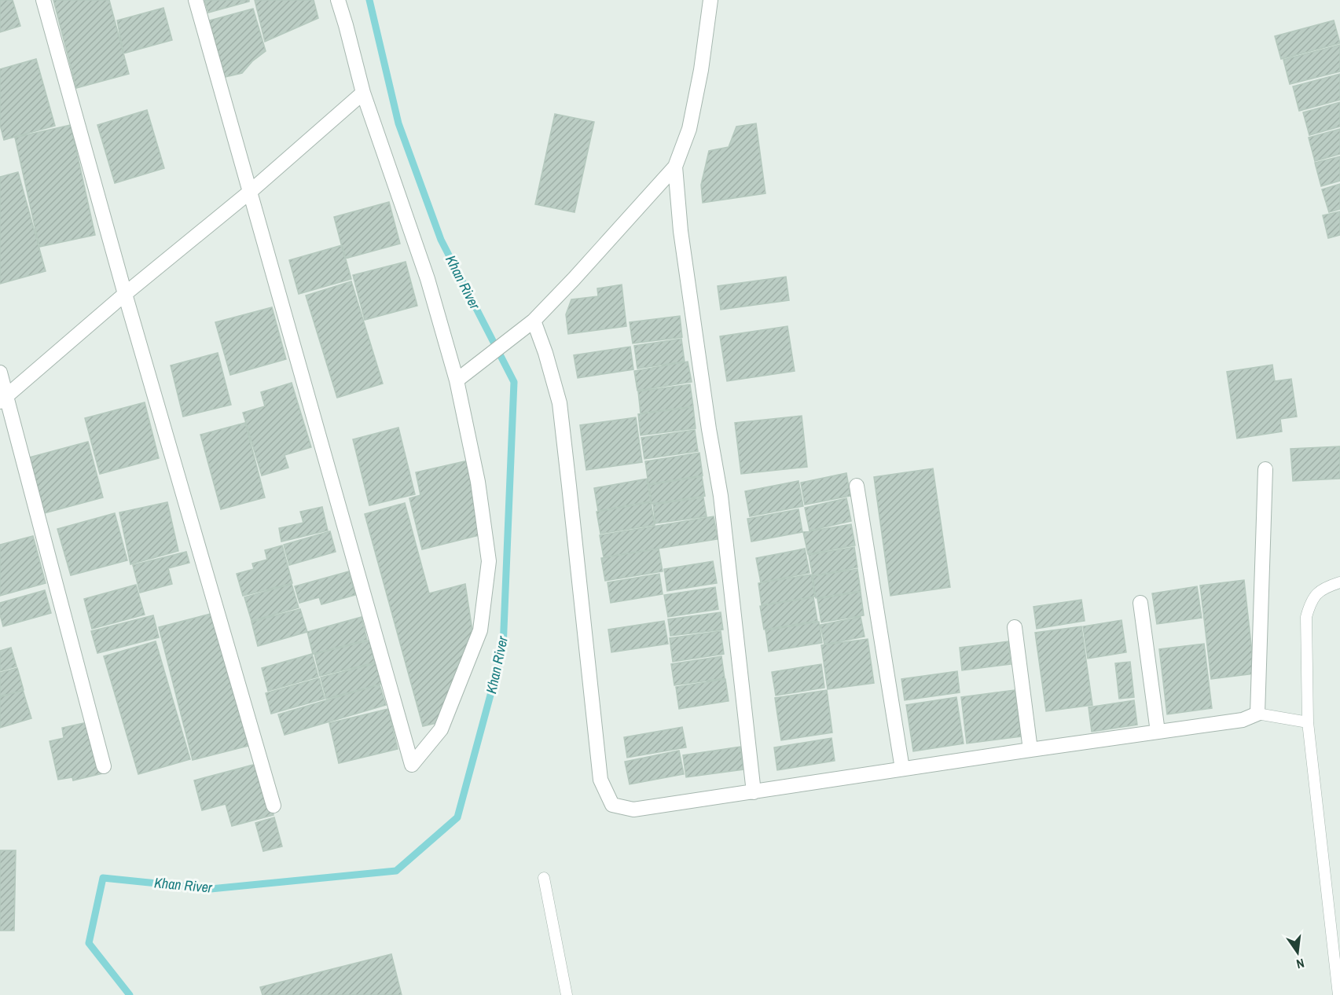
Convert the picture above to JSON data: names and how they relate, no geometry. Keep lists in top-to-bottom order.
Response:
{
  "water": ["Khan River"],
  "north": "bottom"
}
